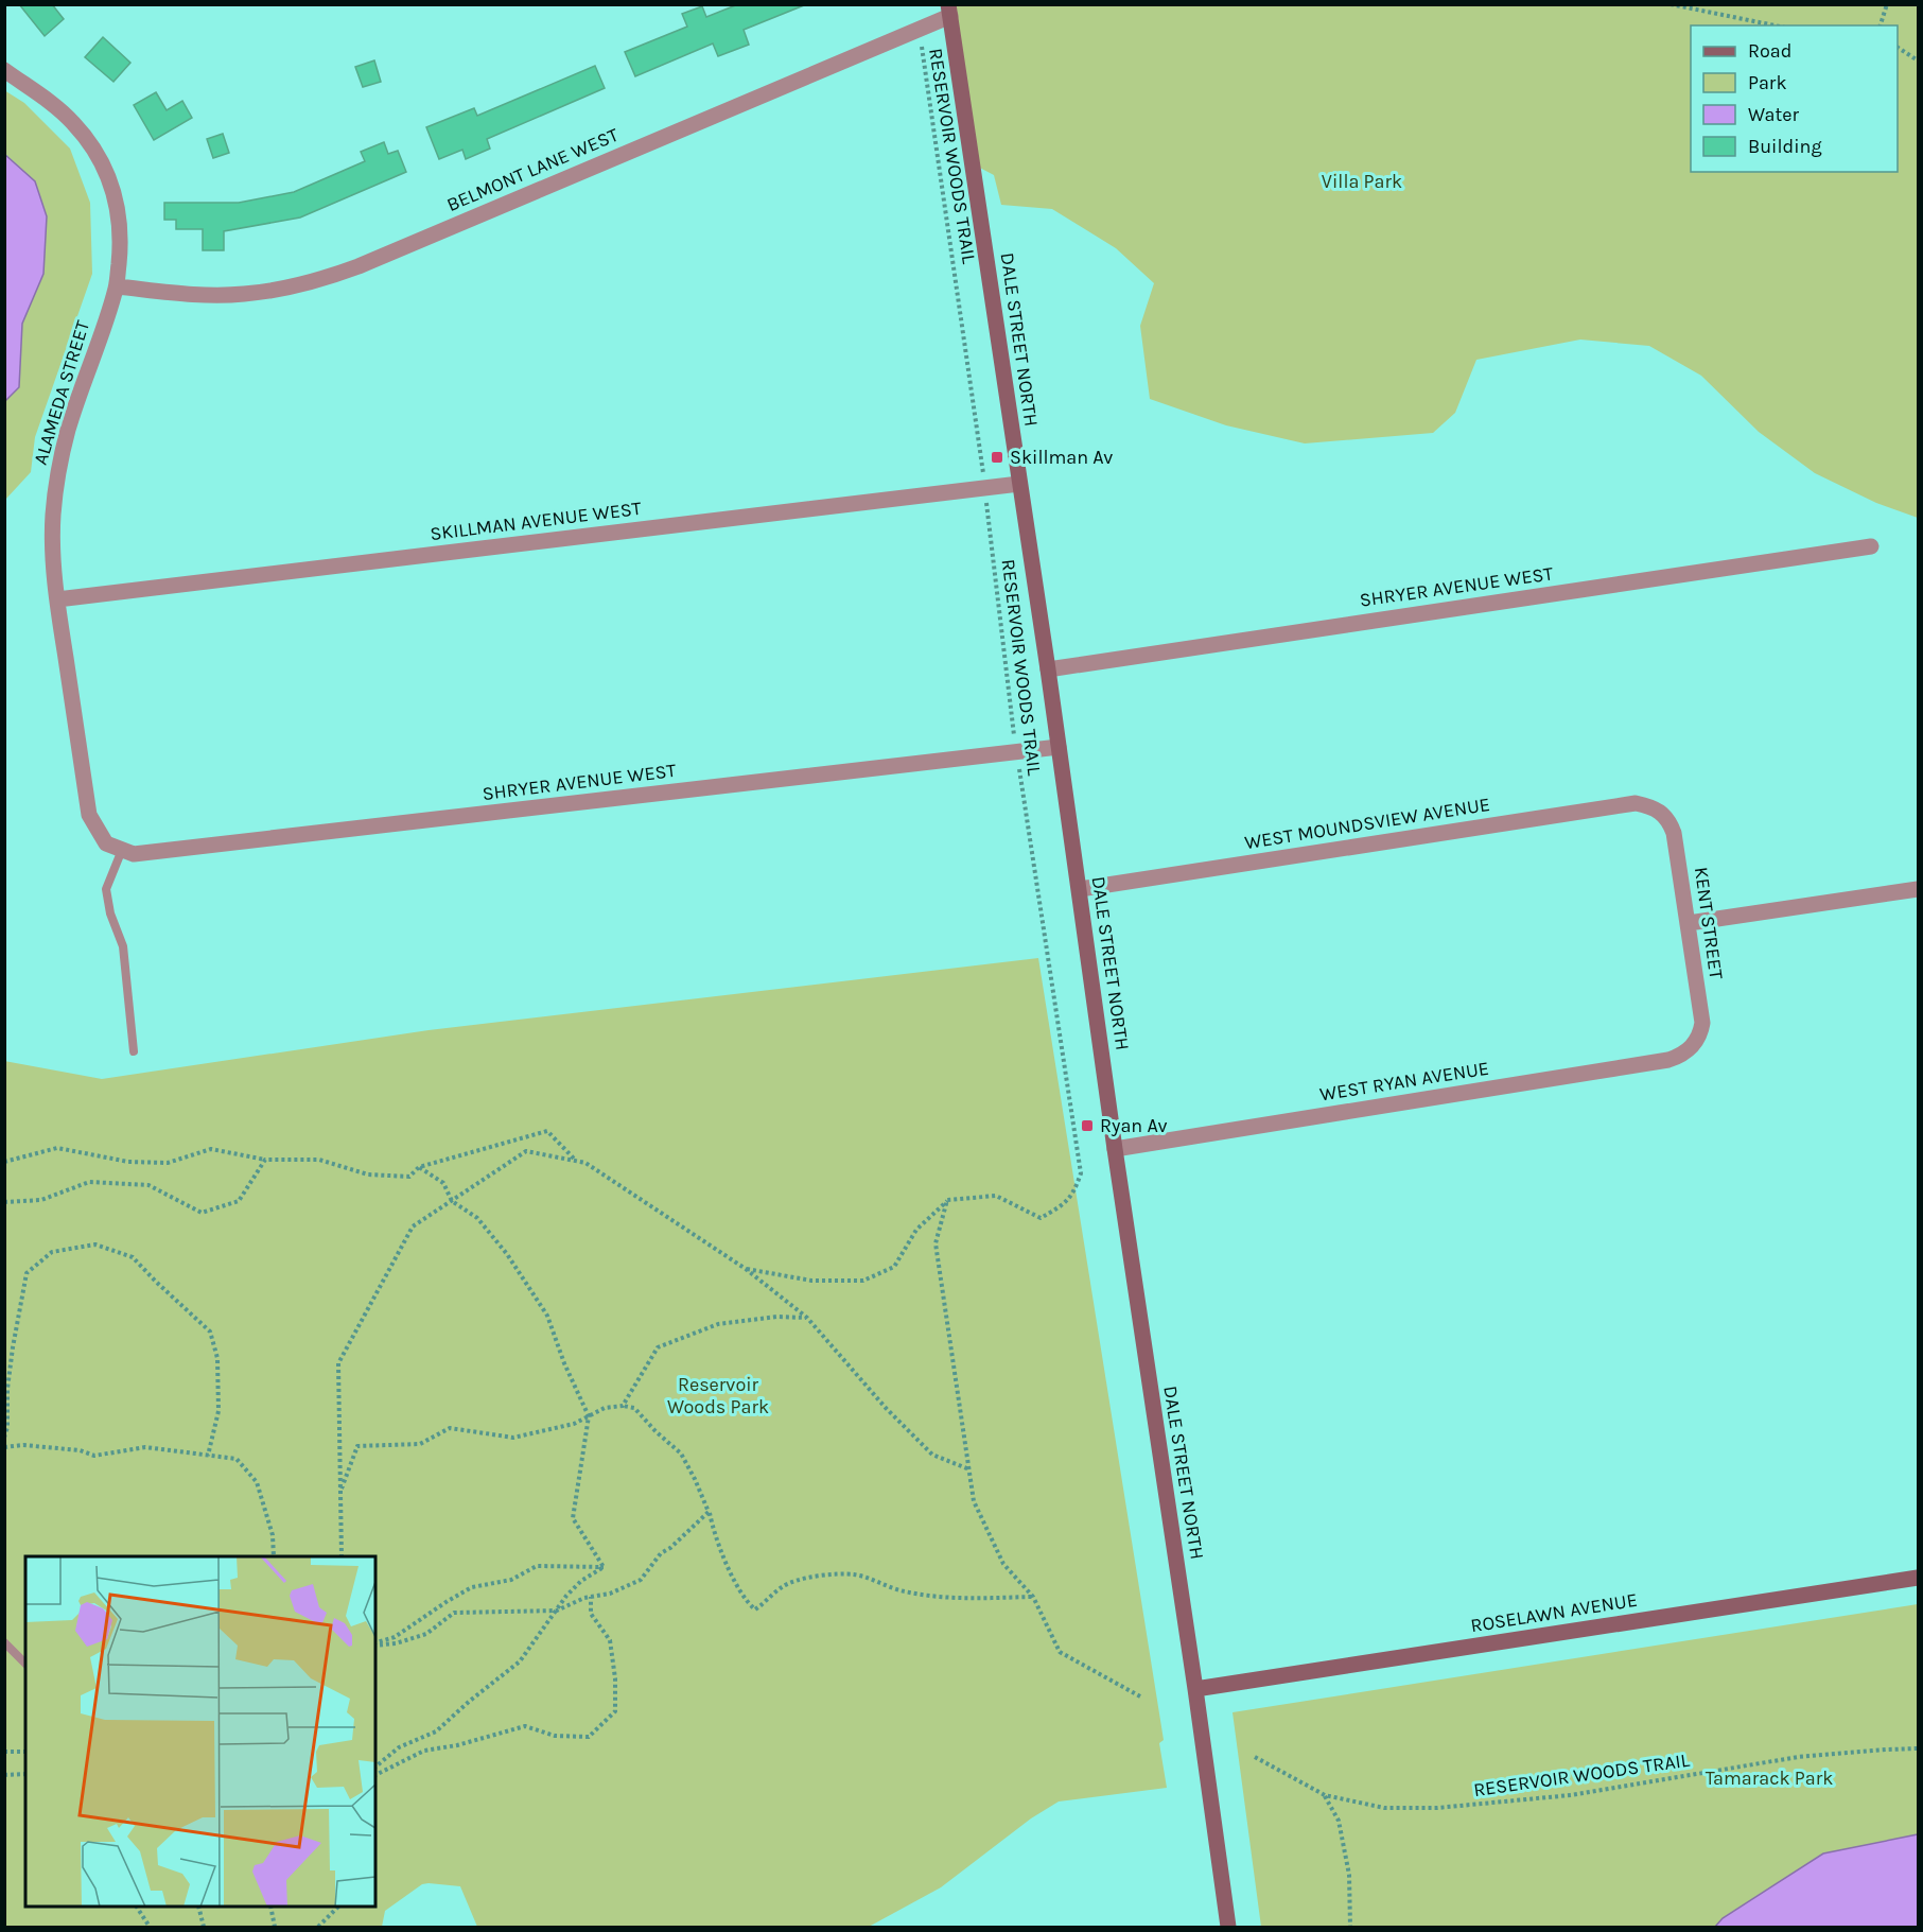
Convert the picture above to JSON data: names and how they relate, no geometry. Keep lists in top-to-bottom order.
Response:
{
  "streets": {
    "main road": ["DALE STREET NORTH", "ROSELAWN AVENUE"],
    "street": [
      "BELMONT LANE WEST",
      "ALAMEDA STREET",
      "SKILLMAN AVENUE WEST",
      "SHRYER AVENUE WEST",
      "WEST MOUNDSVIEW AVENUE",
      "KENT STREET",
      "WEST RYAN AVENUE"
    ],
    "path": ["RESERVOIR WOODS TRAIL"]
  },
  "crossings": [
    ["RESERVOIR WOODS TRAIL", "BELMONT LANE WEST"],
    ["RESERVOIR WOODS TRAIL", "SKILLMAN AVENUE WEST"],
    ["RESERVOIR WOODS TRAIL", "SHRYER AVENUE WEST"],
    ["BELMONT LANE WEST", "DALE STREET NORTH"],
    ["BELMONT LANE WEST", "ALAMEDA STREET"],
    ["DALE STREET NORTH", "SKILLMAN AVENUE WEST"],
    ["DALE STREET NORTH", "SHRYER AVENUE WEST"],
    ["DALE STREET NORTH", "WEST MOUNDSVIEW AVENUE"],
    ["DALE STREET NORTH", "WEST RYAN AVENUE"],
    ["DALE STREET NORTH", "ROSELAWN AVENUE"],
    ["ALAMEDA STREET", "SKILLMAN AVENUE WEST"],
    ["ALAMEDA STREET", "SHRYER AVENUE WEST"],
    ["WEST MOUNDSVIEW AVENUE", "KENT STREET"],
    ["KENT STREET", "WEST RYAN AVENUE"]
  ],
  "parks": ["Villa Park", "Reservoir Woods Park", "Tamarack Park"],
  "places": {
    "transit": ["Skillman Av", "Ryan Av"]
  },
  "legend": [
    "Road",
    "Park",
    "Water",
    "Building"
  ]
}
